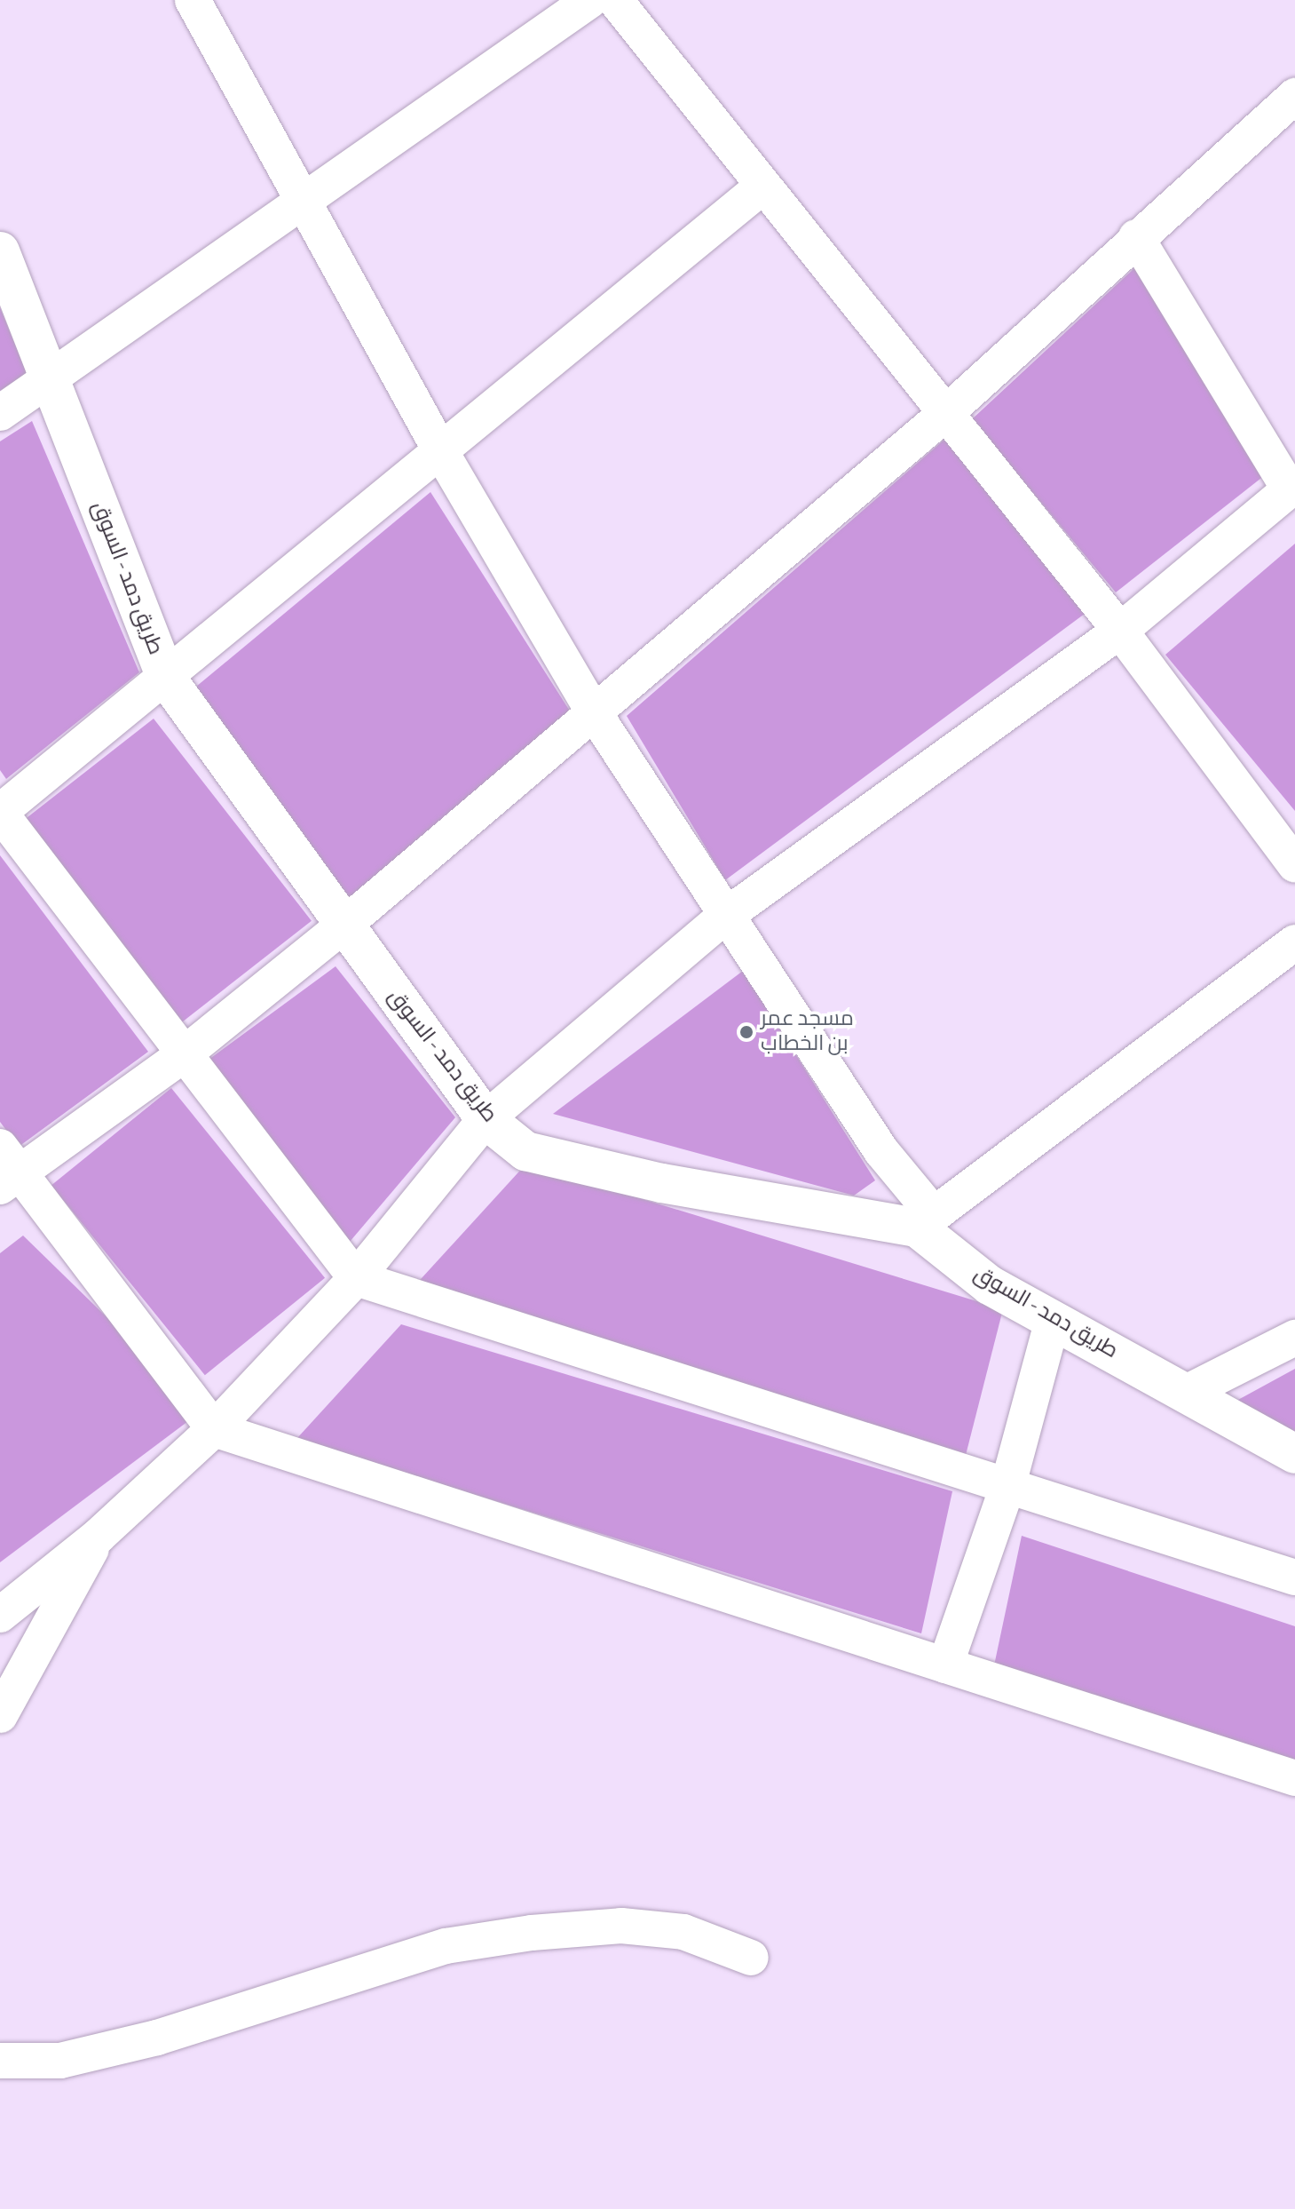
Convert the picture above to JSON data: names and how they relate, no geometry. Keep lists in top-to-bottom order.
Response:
{
  "streets": {
    "main road": ["طريق دمد - السوق"]
  },
  "places": ["مسجد عمر بن الخطاب"]
}
